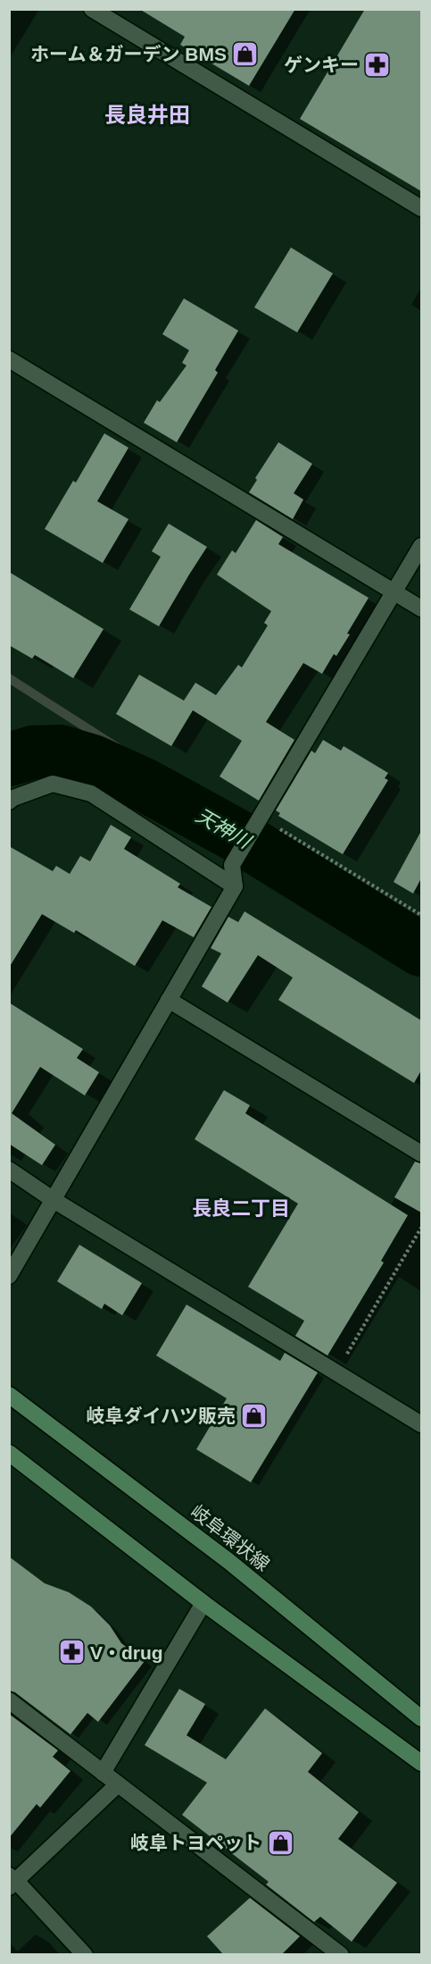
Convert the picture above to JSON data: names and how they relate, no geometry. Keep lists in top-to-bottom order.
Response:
{
  "streets": {
    "main road": ["岐阜環状線"]
  },
  "districts": ["長良井田", "長良二丁目"],
  "water": ["天神川"],
  "places": {
    "shop": ["ホーム＆ガーデン BMS", "岐阜ダイハツ販売", "岐阜トヨペット"],
    "pharmacy": ["ゲンキー", "V・drug"]
  }
}
